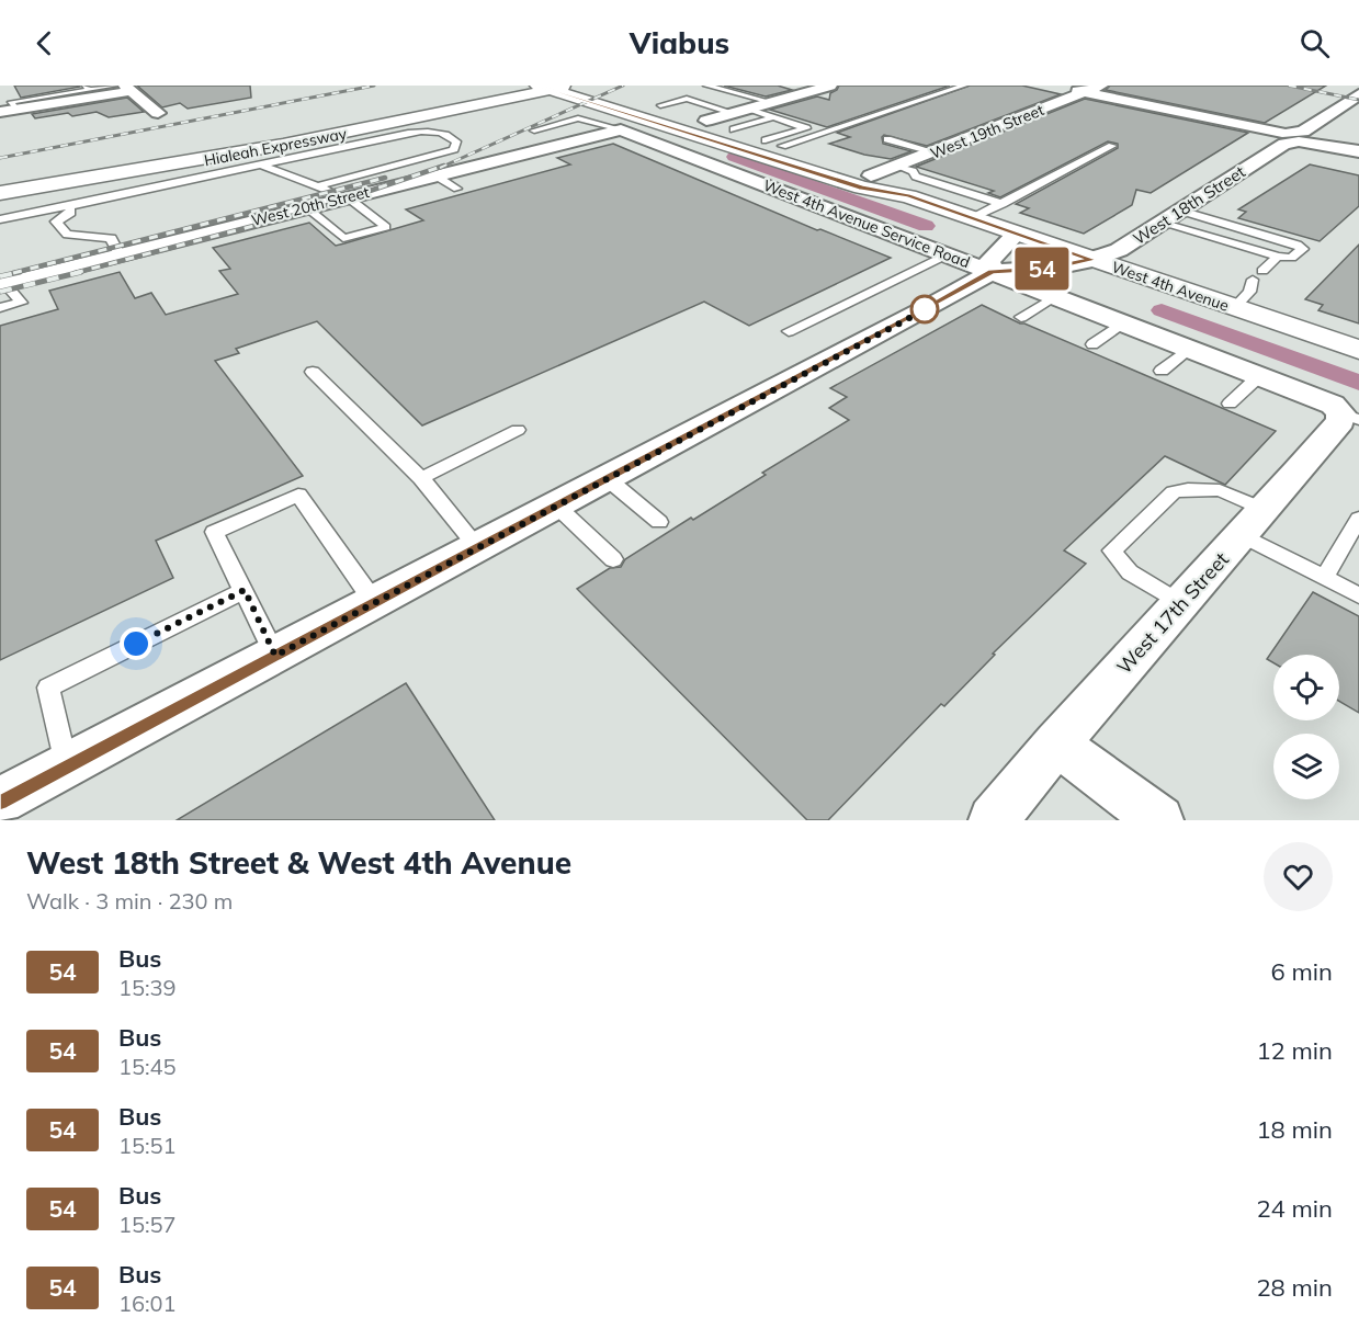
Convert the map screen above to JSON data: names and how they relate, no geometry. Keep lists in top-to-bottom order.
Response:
{
  "streets": {
    "main road": ["Hialeah Expressway", "West 4th Avenue"],
    "street": [
      "West 19th Street",
      "West 18th Street",
      "West 20th Street",
      "West 4th Avenue Service Road",
      "West 17th Street"
    ]
  },
  "crossings": [
    ["West 19th Street", "West 4th Avenue"],
    ["Hialeah Expressway", "West 4th Avenue"],
    ["West 18th Street", "West 4th Avenue Service Road"],
    ["West 18th Street", "West 4th Avenue"],
    ["West 20th Street", "West 4th Avenue Service Road"],
    ["West 4th Avenue Service Road", "West 17th Street"]
  ],
  "lines": ["bus line 54"],
  "page": {
    "header": "Viabus",
    "on_map": "54",
    "heading": ["West 18th Street & West 4th Avenue", "Walk · 3 min · 230 m"],
    "list": [
      {
        "mark": "54",
        "name": "Bus",
        "note": "15:39",
        "value": "6 min"
      },
      {
        "mark": "54",
        "name": "Bus",
        "note": "15:45",
        "value": "12 min"
      },
      {
        "mark": "54",
        "name": "Bus",
        "note": "15:51",
        "value": "18 min"
      },
      {
        "mark": "54",
        "name": "Bus",
        "note": "15:57",
        "value": "24 min"
      },
      {
        "mark": "54",
        "name": "Bus",
        "note": "16:01",
        "value": "28 min"
      }
    ]
  }
}
